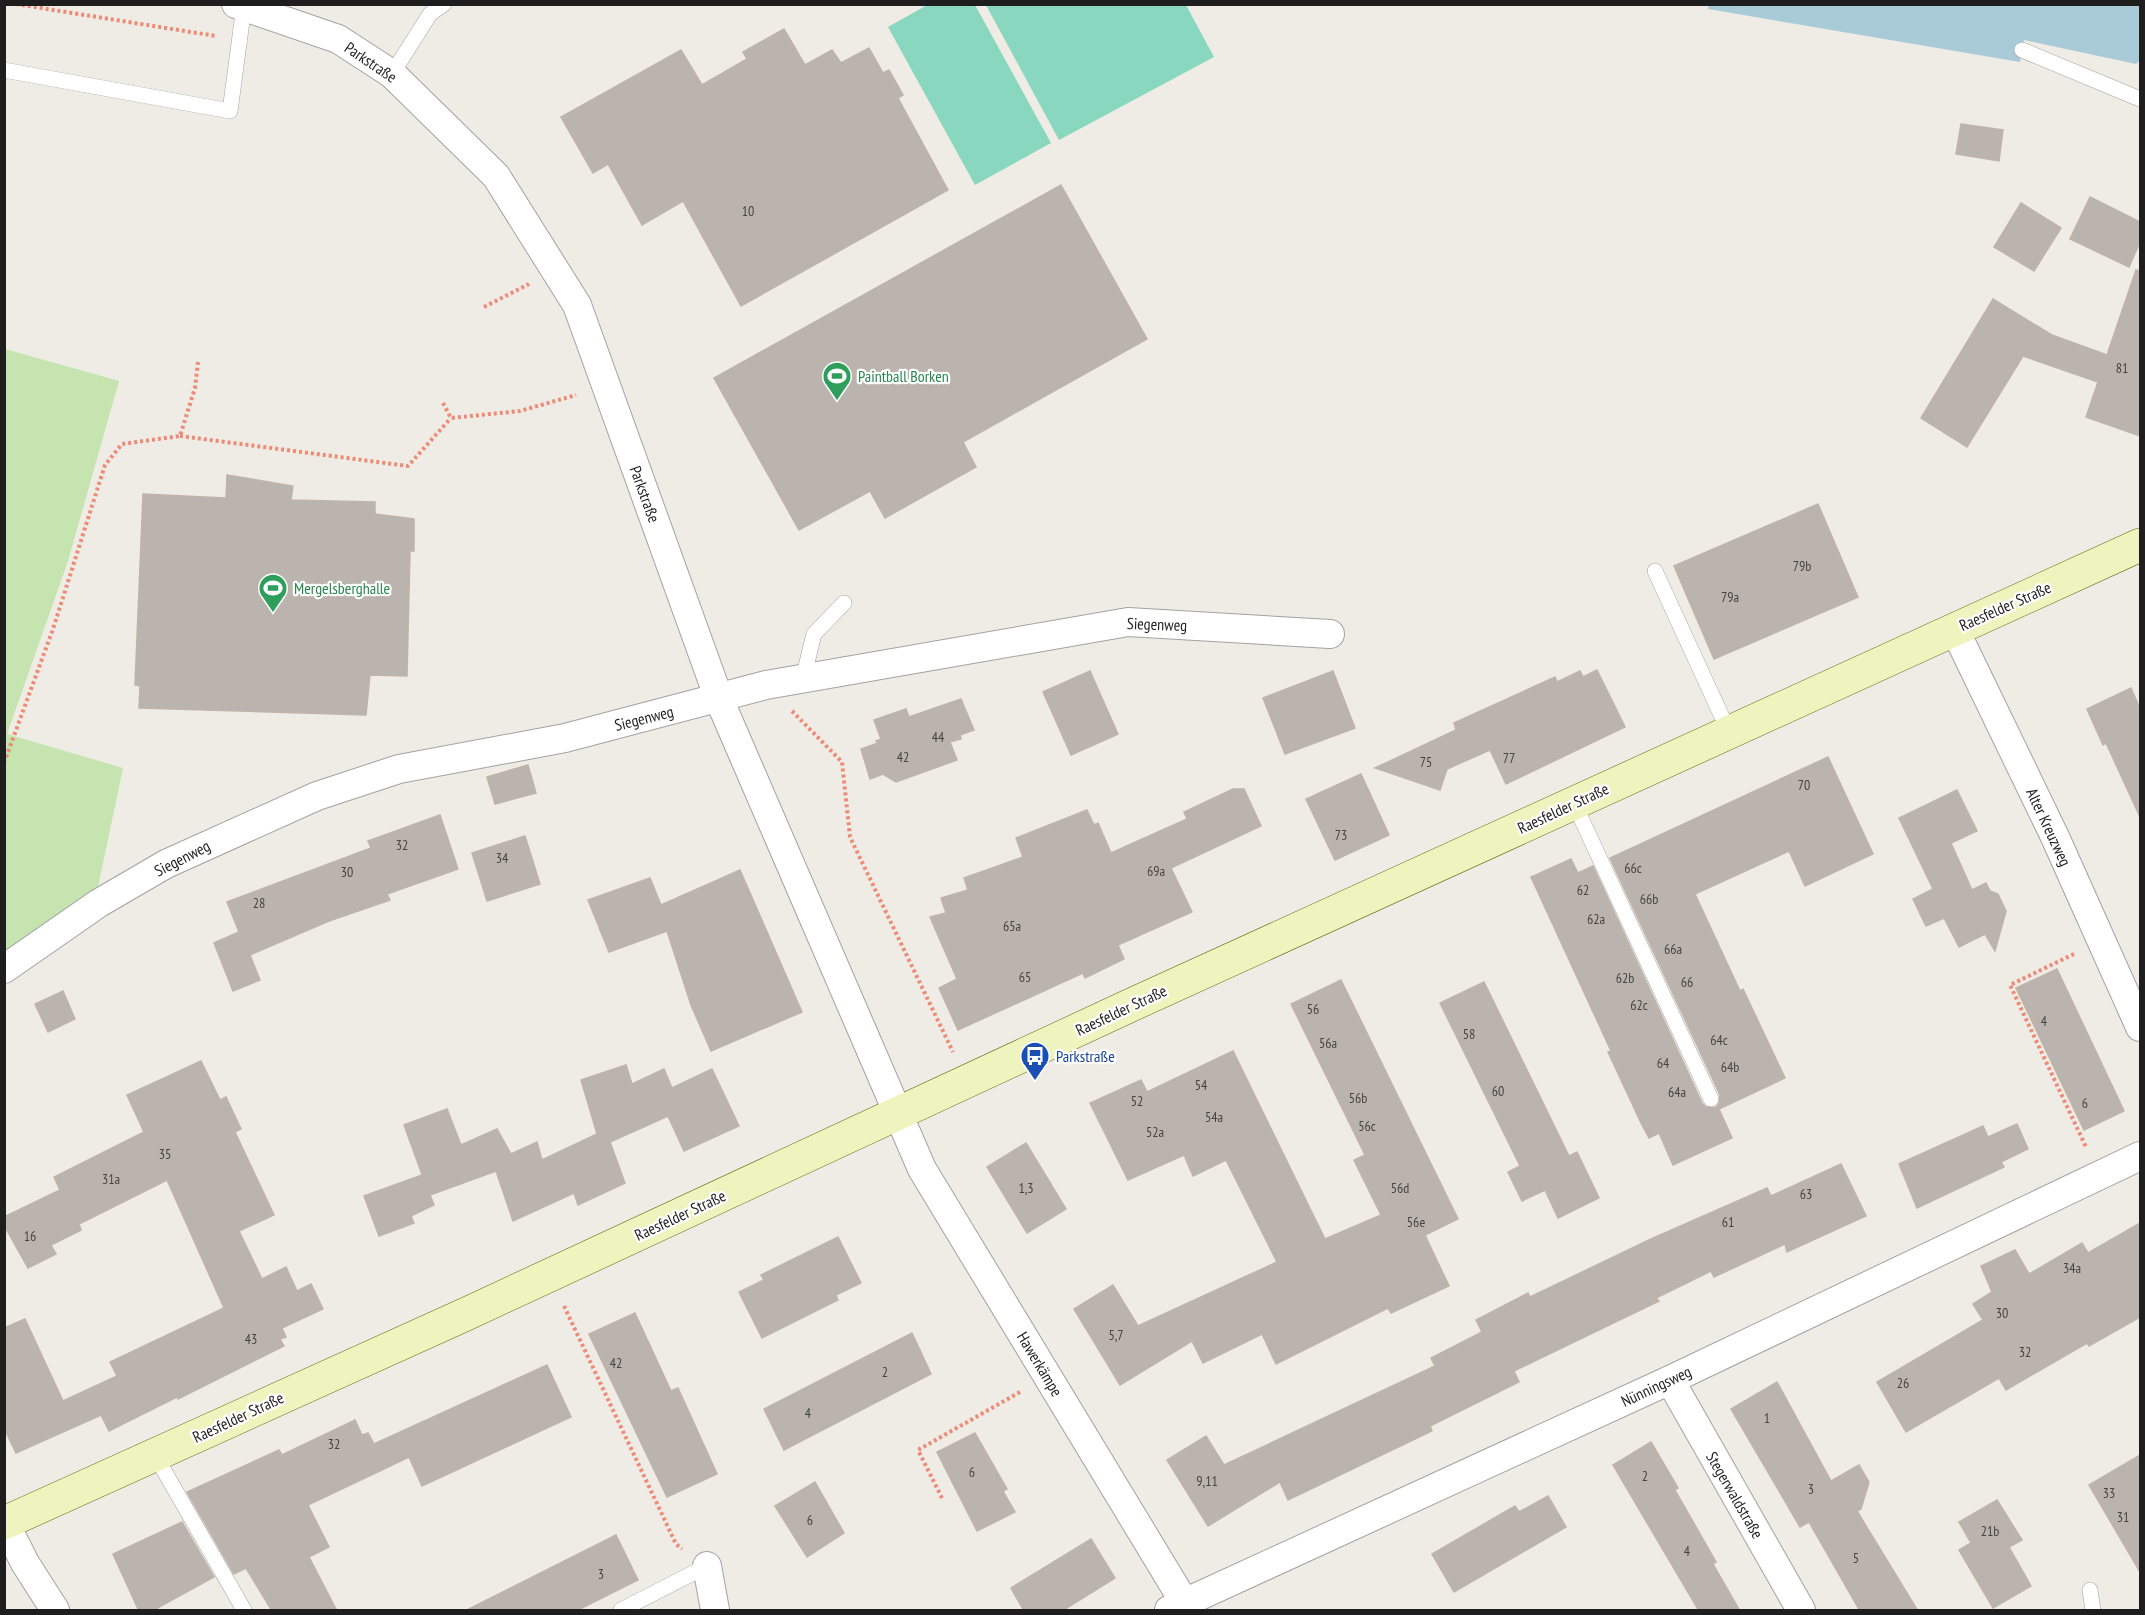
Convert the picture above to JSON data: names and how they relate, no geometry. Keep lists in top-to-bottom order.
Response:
{
  "streets": {
    "main road": ["Raesfelder Straße"],
    "street": [
      "Parkstraße",
      "Siegenweg",
      "Alter Kreuzweg",
      "Hawerkämpe",
      "Nünningsweg",
      "Stegerwaldstraße"
    ]
  },
  "crossings": [
    ["Parkstraße", "Raesfelder Straße"],
    ["Parkstraße", "Siegenweg"],
    ["Parkstraße", "Hawerkämpe"],
    ["Raesfelder Straße", "Alter Kreuzweg"],
    ["Raesfelder Straße", "Hawerkämpe"],
    ["Hawerkämpe", "Nünningsweg"],
    ["Nünningsweg", "Stegerwaldstraße"]
  ],
  "places": {
    "sports": ["Paintball Borken", "Mergelsberghalle"],
    "bus stop": ["Parkstraße"]
  },
  "house_numbers": [
    "10",
    "81",
    "79b",
    "79a",
    "44",
    "42",
    "77",
    "75",
    "70",
    "73",
    "32",
    "34",
    "66c",
    "69a",
    "30",
    "62",
    "66b",
    "28",
    "62a",
    "65a",
    "66a",
    "65",
    "62b",
    "66",
    "62c",
    "56",
    "4",
    "58",
    "64c",
    "56a",
    "64",
    "64b",
    "54",
    "60",
    "64a",
    "56b",
    "52",
    "6",
    "54a",
    "56c",
    "52a",
    "35",
    "31a",
    "1,3",
    "56d",
    "63",
    "56e",
    "61",
    "16",
    "34a",
    "30",
    "5,7",
    "43",
    "32",
    "42",
    "2",
    "26",
    "4",
    "1",
    "32",
    "6",
    "2",
    "9,11",
    "3",
    "33",
    "31",
    "6",
    "21b",
    "4",
    "5",
    "3"
  ]
}
